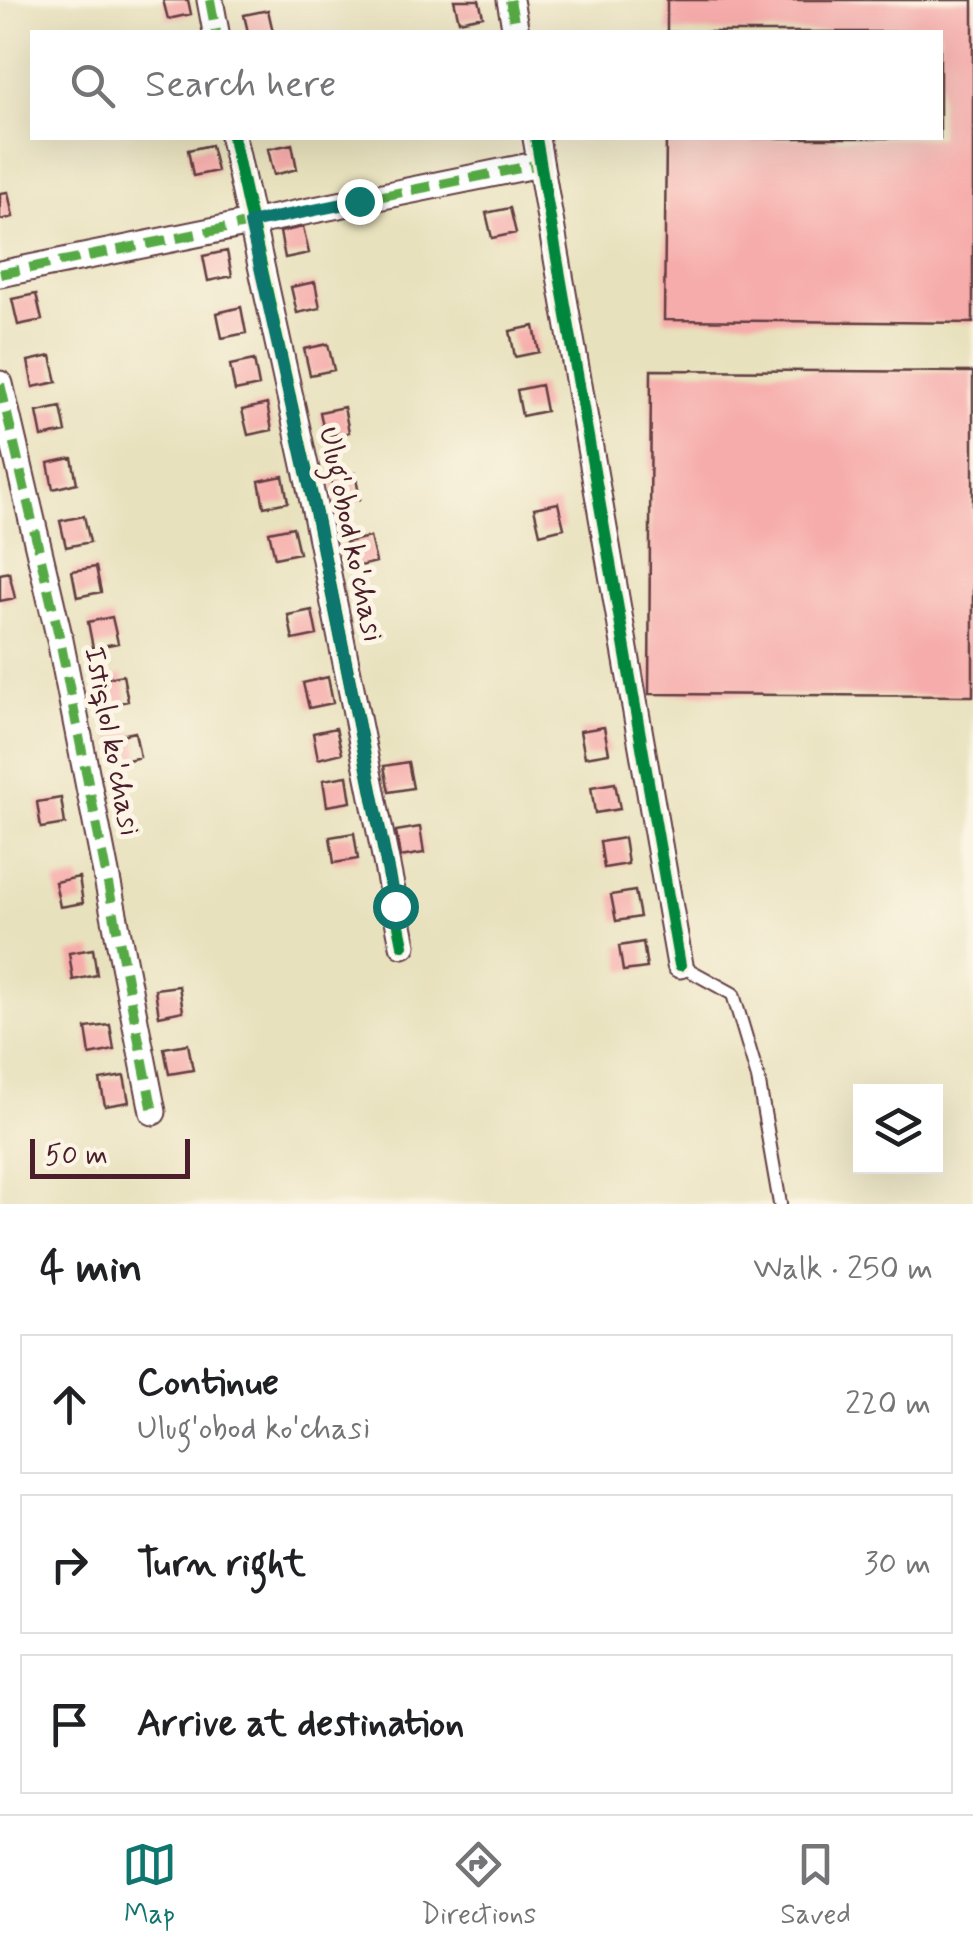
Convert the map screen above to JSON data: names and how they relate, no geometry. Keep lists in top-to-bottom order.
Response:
{
  "streets": {
    "street": ["Ulug'obod ko'chasi", "Istiqlol ko'chasi"]
  },
  "scale_bar": "50 m",
  "page": {
    "search": "Search here",
    "scale": "50 m",
    "heading": ["4 min", "Walk · 250 m"],
    "list": [
      ["Continue", "Ulug'obod ko'chasi", "220 m"],
      ["Turn right", "30 m"],
      "Arrive at destination"
    ],
    "nav": ["Map", "Directions", "Saved"]
  }
}
